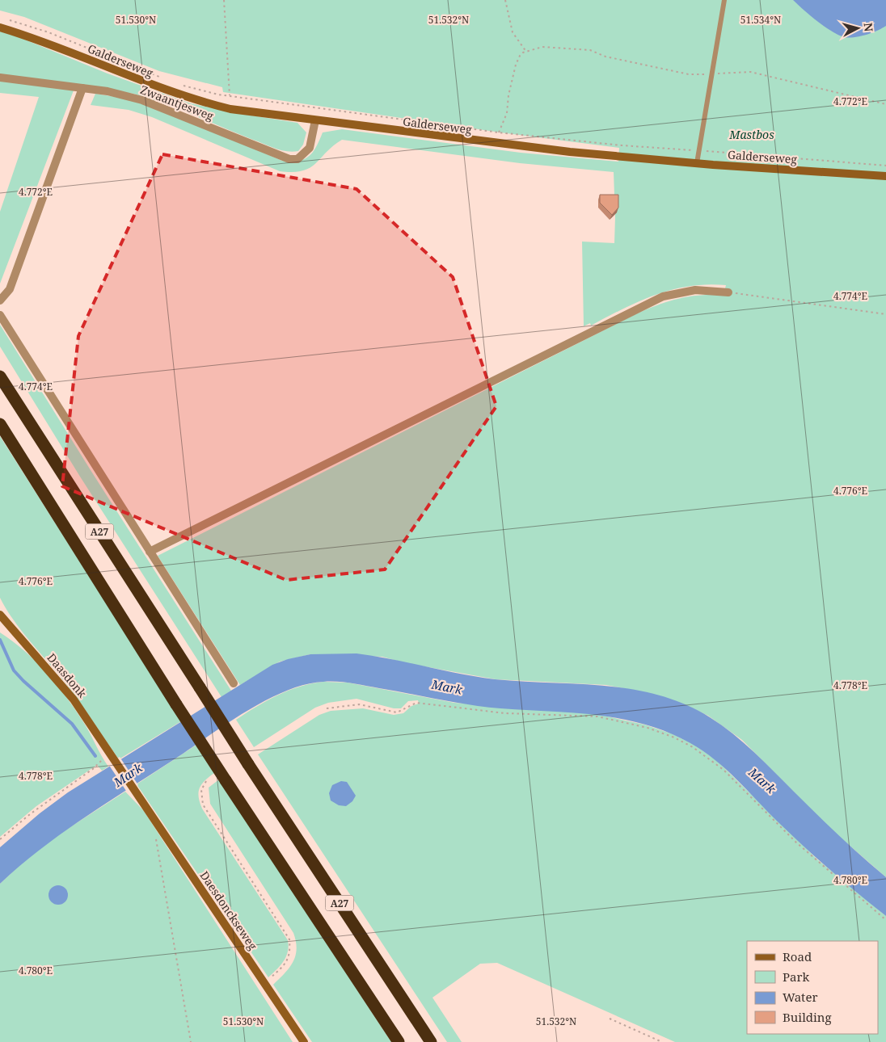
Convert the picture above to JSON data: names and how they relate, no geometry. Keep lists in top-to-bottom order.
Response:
{
  "streets": {
    "highway": ["A27"],
    "street": [
      "Galderseweg",
      "Zwaantjesweg",
      "Daasdonk",
      "Daesdonckseweg"
    ]
  },
  "crossings": [
    ["Galderseweg", "Zwaantjesweg"],
    ["Daasdonk", "Daesdonckseweg"]
  ],
  "water": ["Mark"],
  "parks": ["Mastbos"],
  "legend": [
    "Road",
    "Park",
    "Water",
    "Building"
  ],
  "north": "right",
  "coordinates": [
    "51.530°N",
    "51.532°N",
    "51.534°N",
    "4.772°E",
    "4.774°E",
    "4.776°E",
    "4.778°E",
    "4.780°E"
  ]
}
